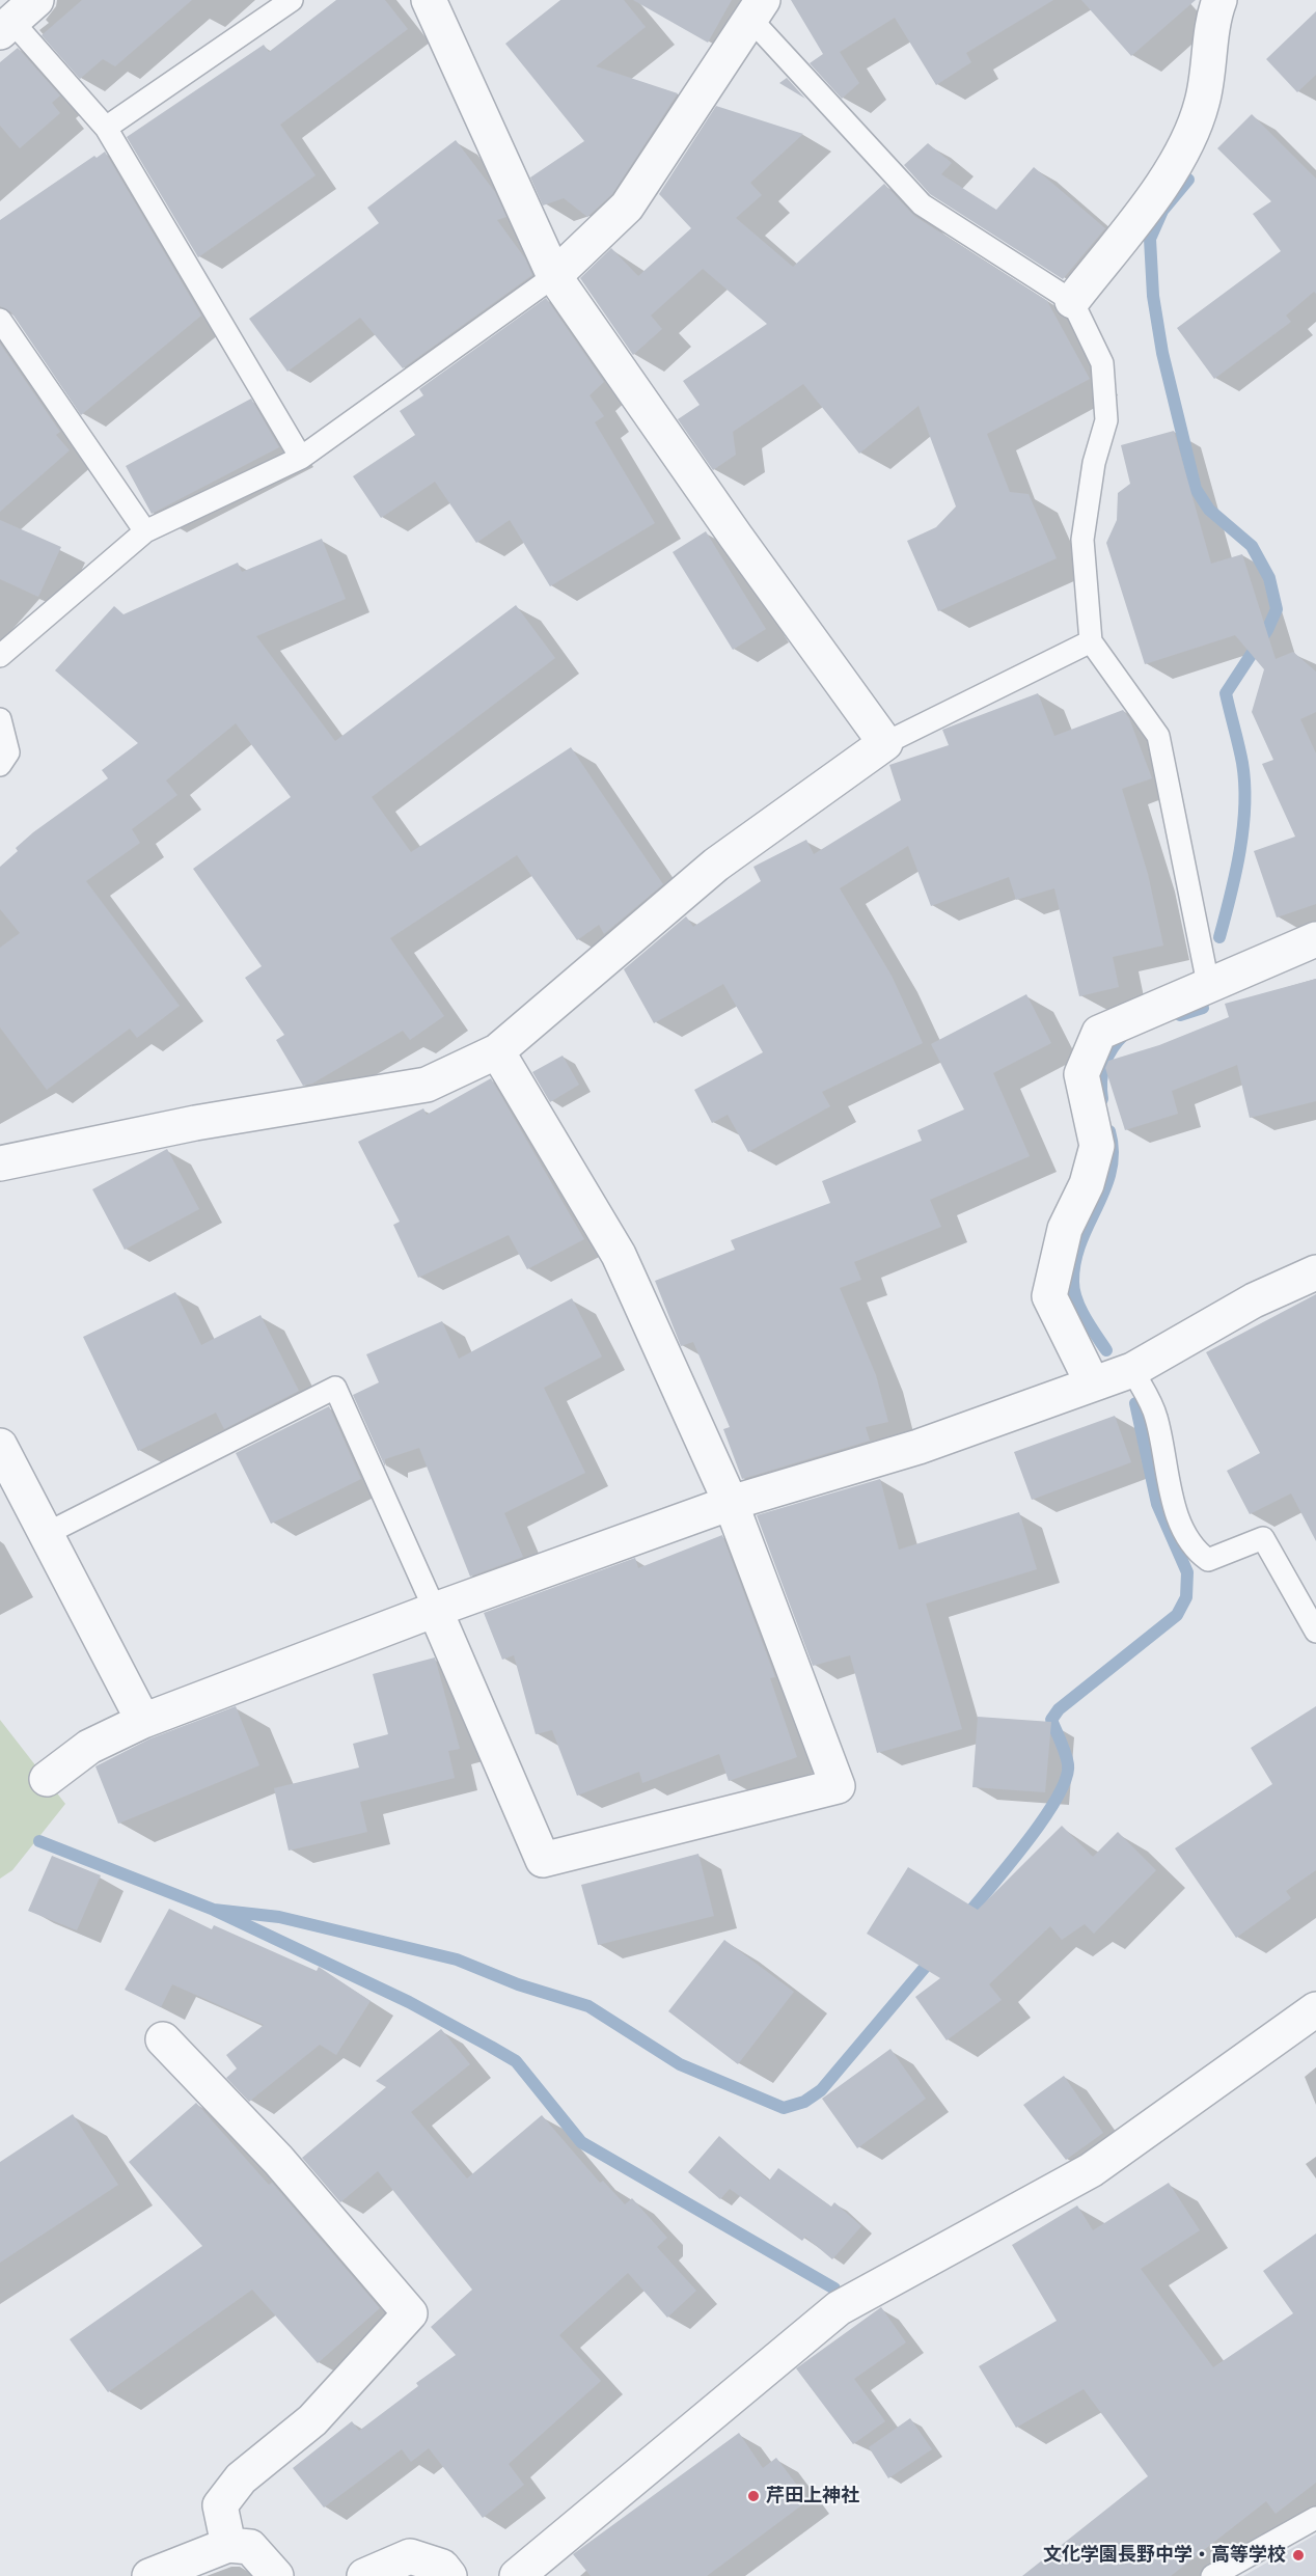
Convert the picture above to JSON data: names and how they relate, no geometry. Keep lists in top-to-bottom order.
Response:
{
  "places": ["芹田上神社", "文化学園長野中学・高等学校"]
}
